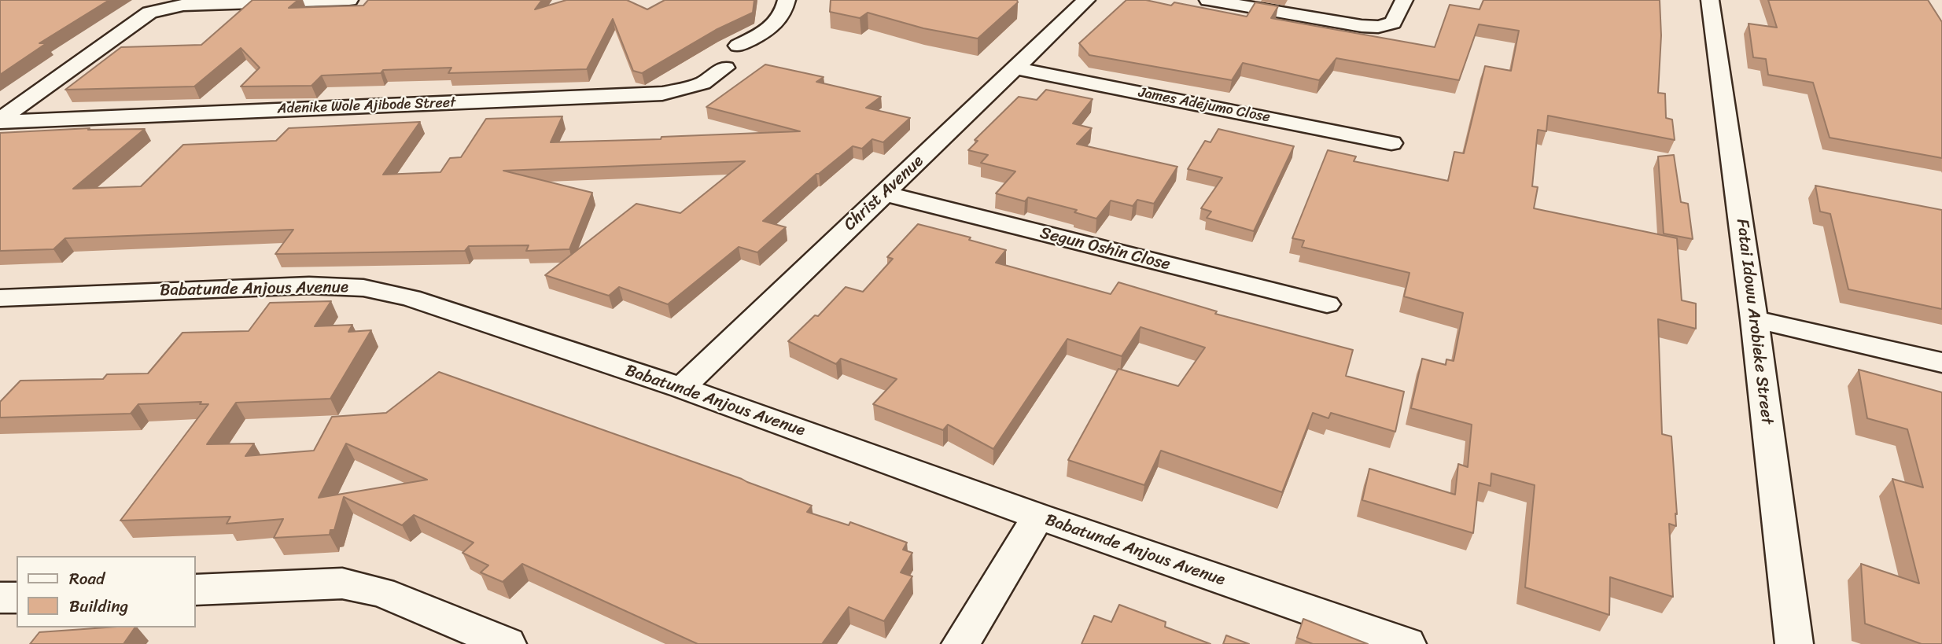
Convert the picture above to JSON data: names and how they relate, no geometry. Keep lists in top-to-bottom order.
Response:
{
  "streets": {
    "street": [
      "James Adejumo Close",
      "Adenike Wole Ajibode Street",
      "Christ Avenue",
      "Segun Oshin Close",
      "Babatunde Anjous Avenue",
      "Fatai Idowu Arobieke Street"
    ]
  },
  "crossings": [
    ["James Adejumo Close", "Christ Avenue"],
    ["Christ Avenue", "Segun Oshin Close"],
    ["Christ Avenue", "Babatunde Anjous Avenue"]
  ],
  "legend": ["Road", "Building"]
}
